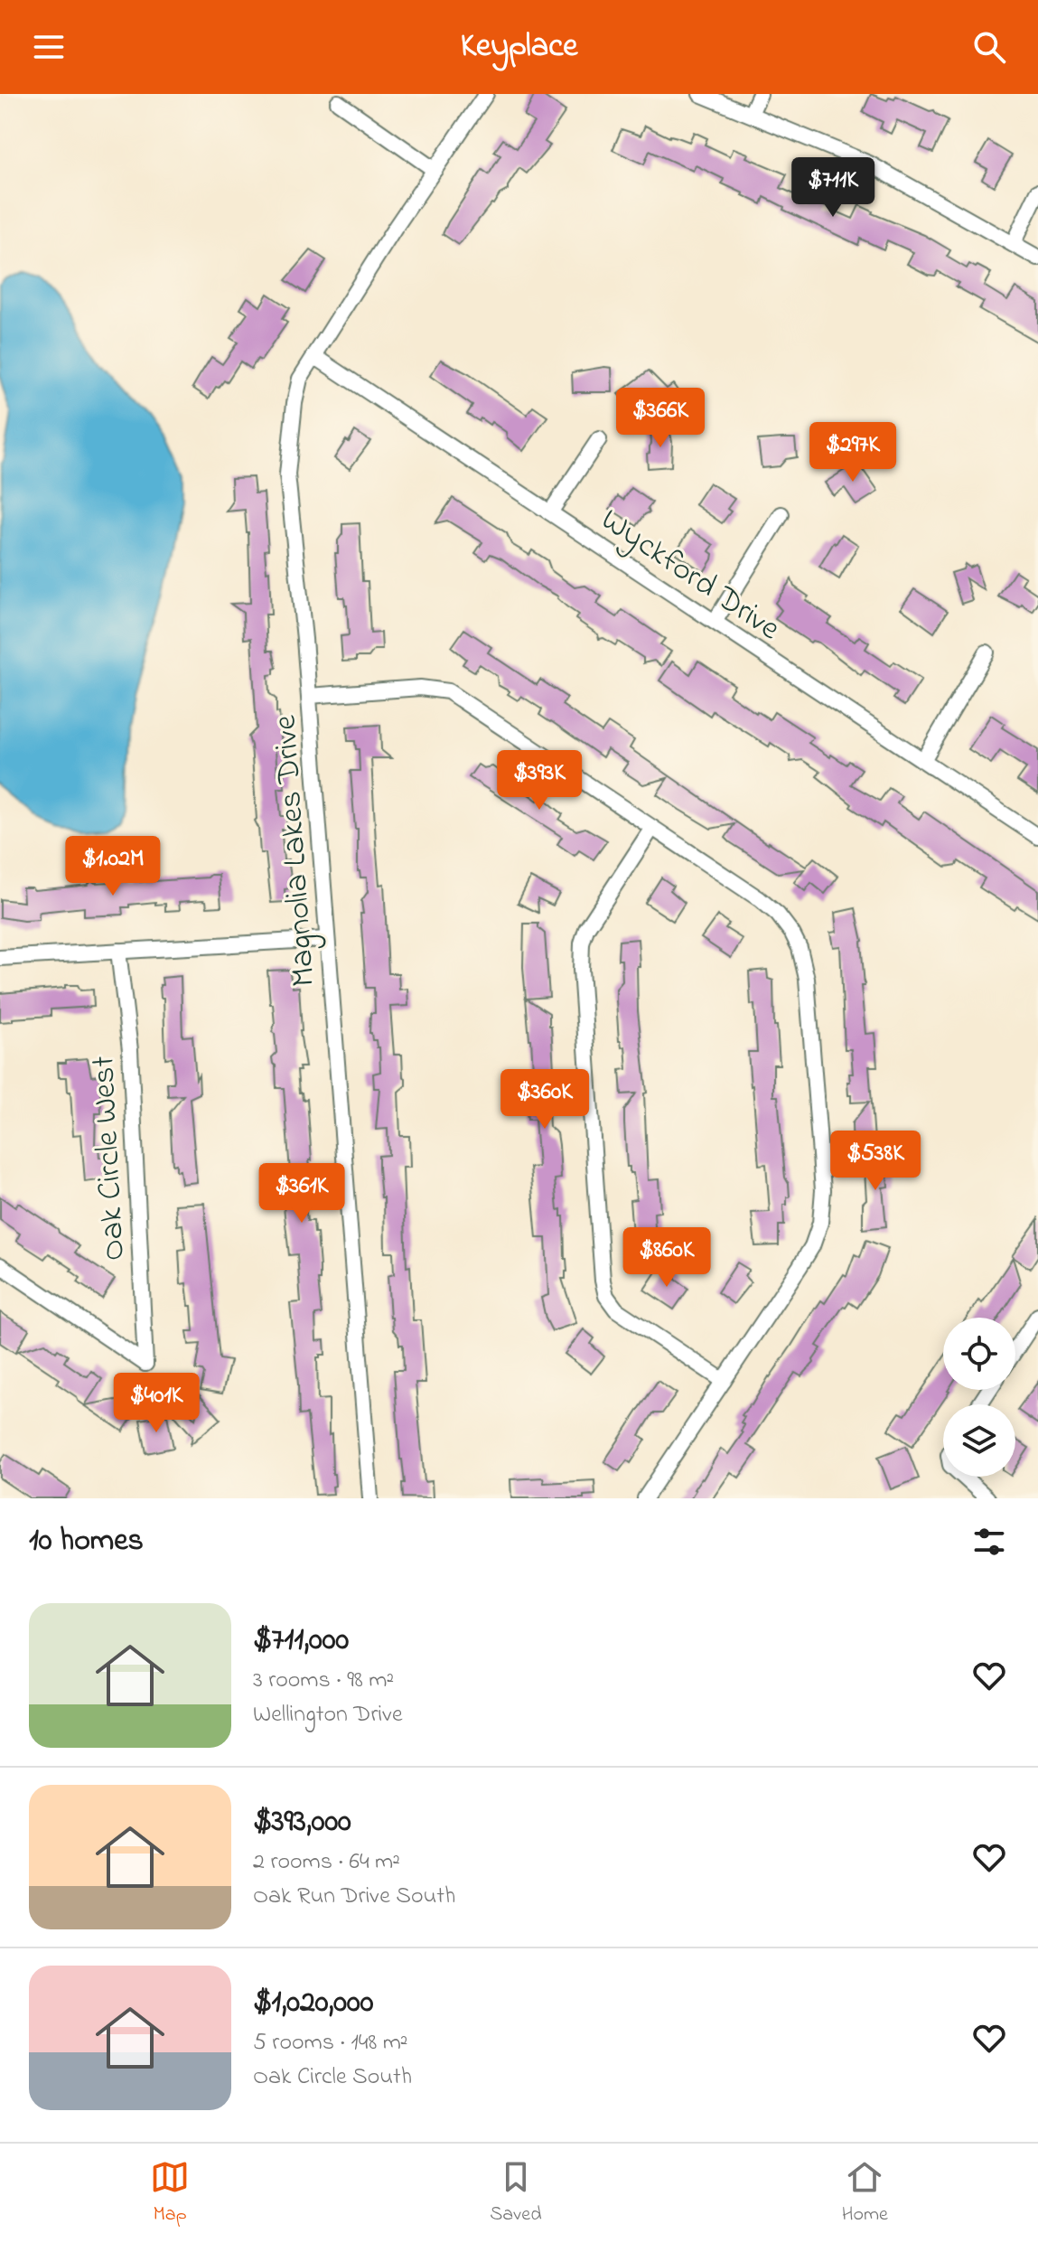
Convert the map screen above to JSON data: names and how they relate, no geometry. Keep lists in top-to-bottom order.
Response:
{
  "streets": {
    "street": ["Wyckford Drive", "Magnolia Lakes Drive", "Oak Circle West"]
  },
  "crossings": [
    ["Wyckford Drive", "Magnolia Lakes Drive"]
  ],
  "page": {
    "header": "Keyplace",
    "price": [
      "$711K",
      "$366K",
      "$297K",
      "$393K",
      "$1.02M",
      "$360K",
      "$538K",
      "$361K",
      "$860K",
      "$401K"
    ],
    "heading": "10 homes",
    "list": [
      {
        "name": "$711,000",
        "note": "3 rooms · 98 m² · Wellington Drive"
      },
      {
        "name": "$393,000",
        "note": "2 rooms · 64 m² · Oak Run Drive South"
      },
      {
        "name": "$1,020,000",
        "note": "5 rooms · 148 m² · Oak Circle South"
      }
    ],
    "tabs": ["Map", "Saved", "Home"]
  }
}
